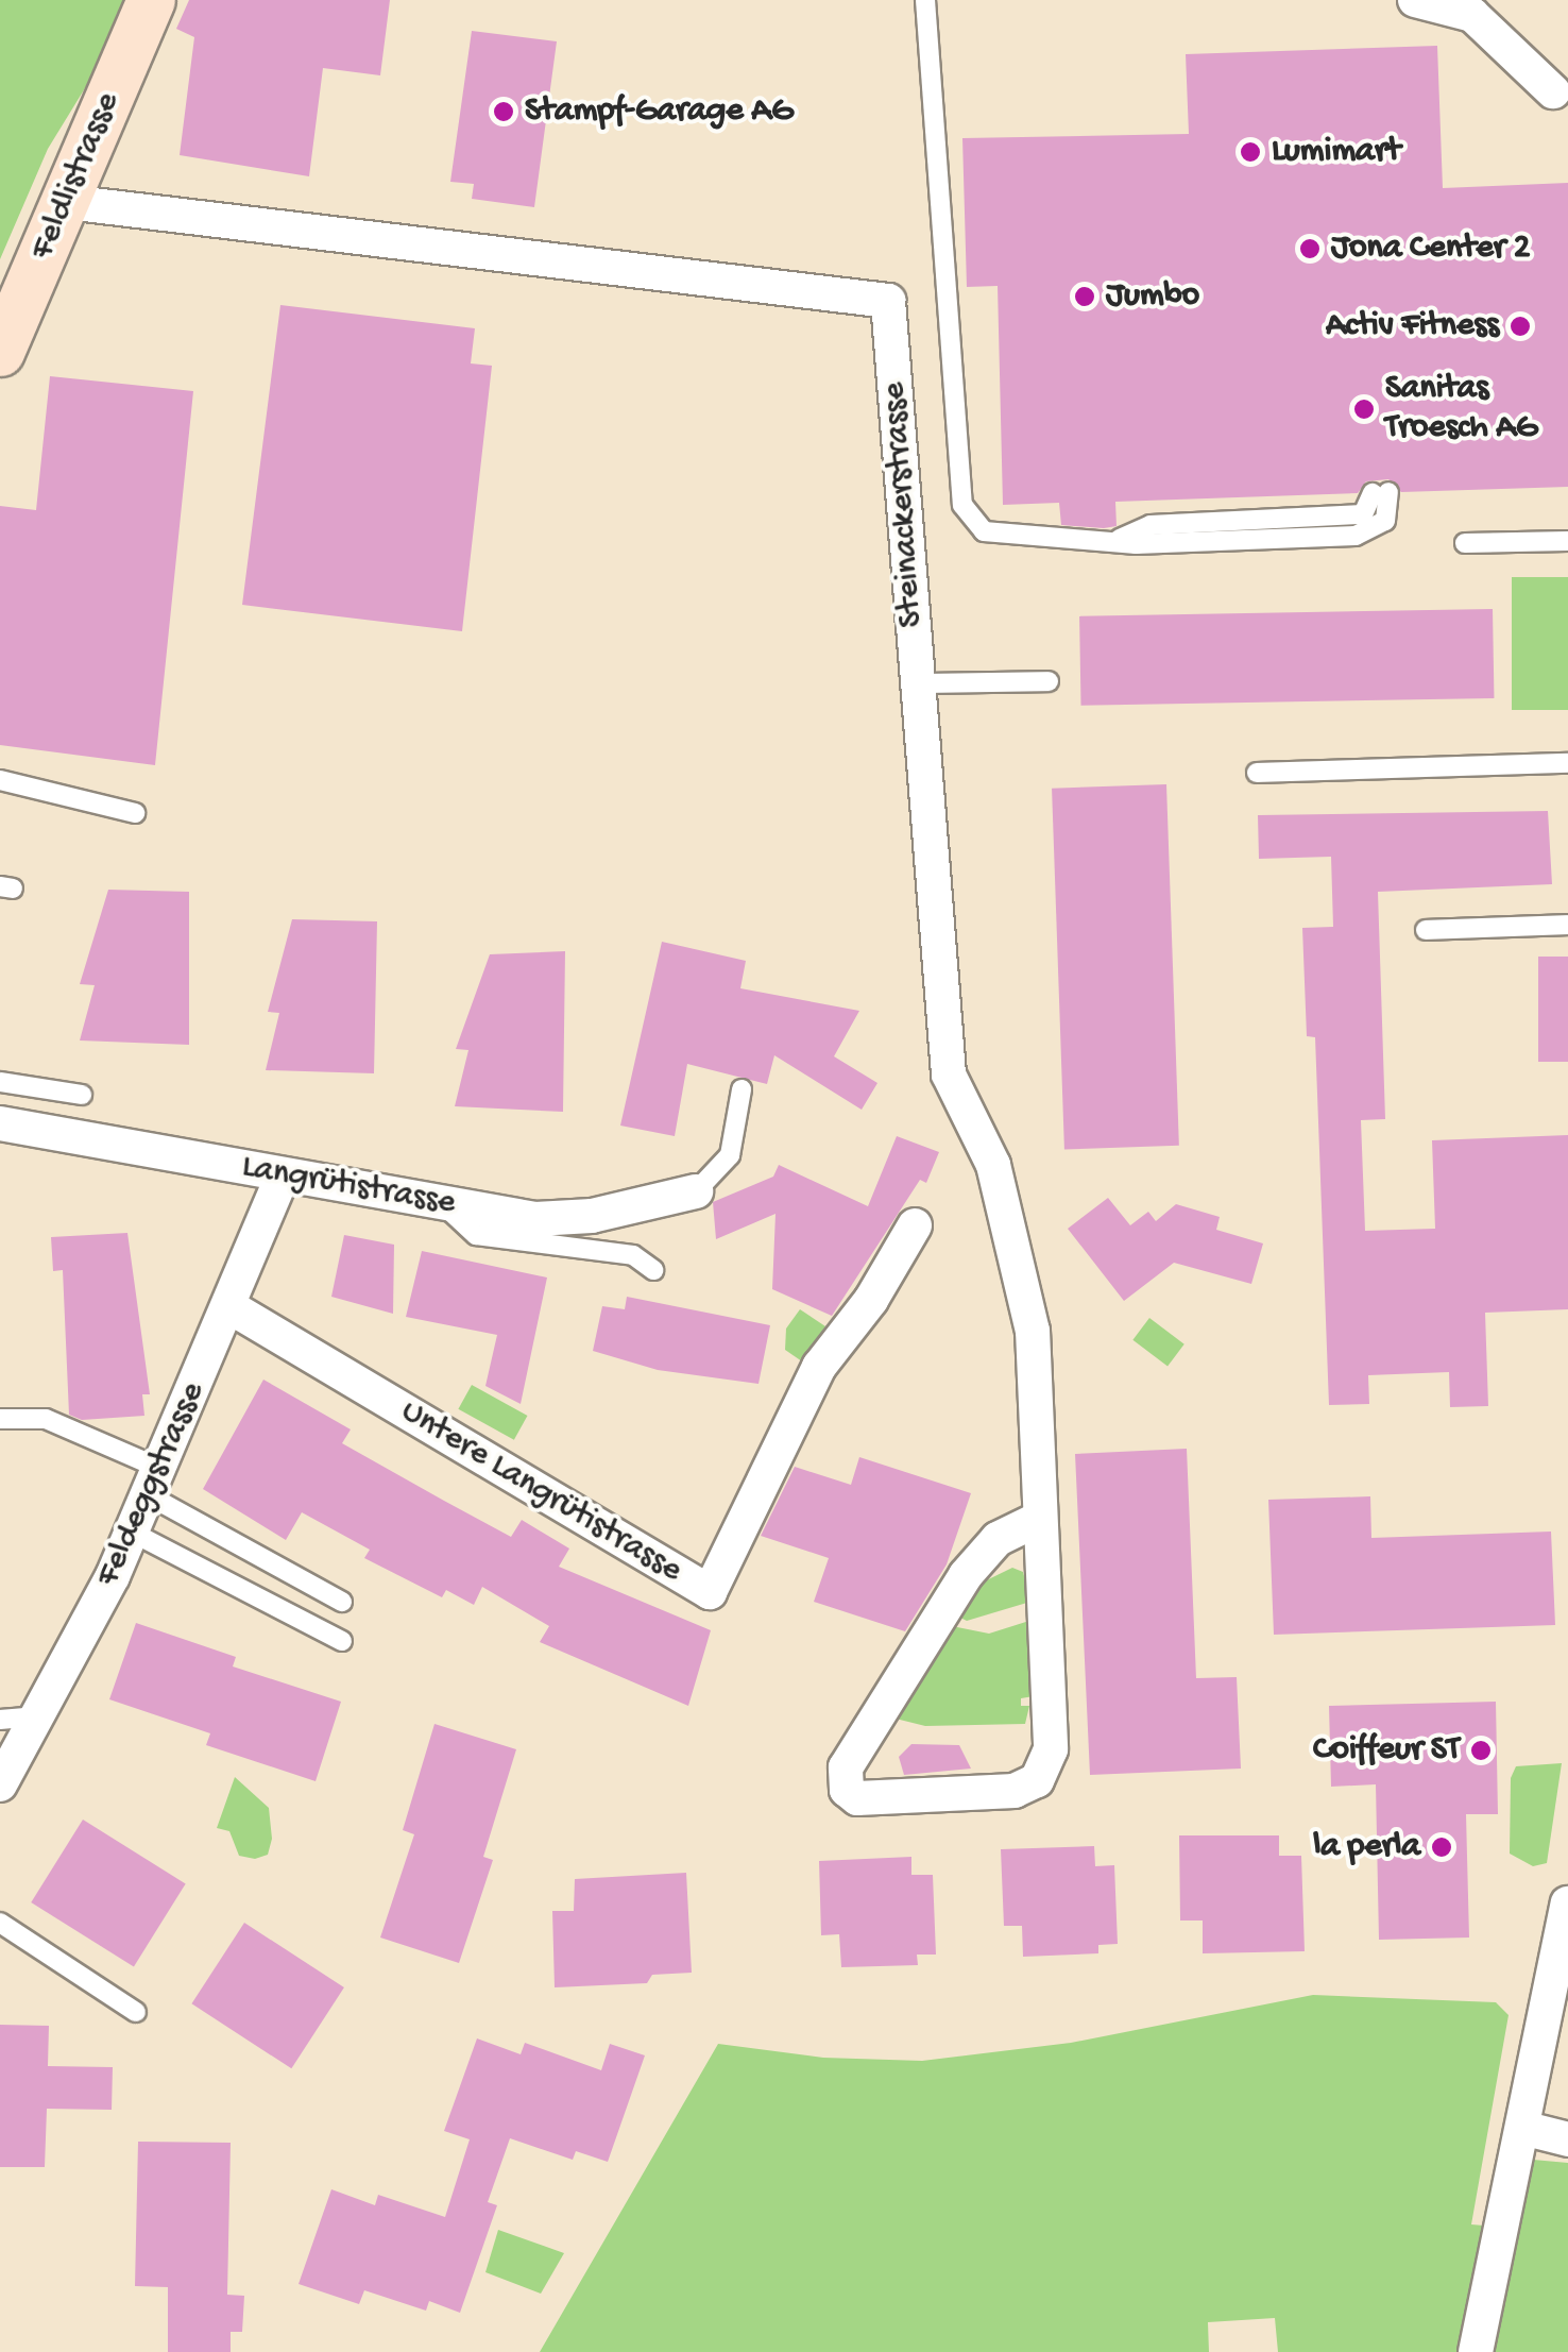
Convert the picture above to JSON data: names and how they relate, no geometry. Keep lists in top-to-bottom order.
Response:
{
  "streets": {
    "street": [
      "Feldlistrasse",
      "Steinackerstrasse",
      "Langrütistrasse",
      "Feldeggstrasse",
      "Untere Langrütistrasse"
    ]
  },
  "crossings": [
    ["Feldlistrasse", "Steinackerstrasse"],
    ["Langrütistrasse", "Feldeggstrasse"],
    ["Feldeggstrasse", "Untere Langrütistrasse"]
  ],
  "places": [
    "Stampf-Garage AG",
    "Lumimart",
    "Jona Center 2",
    "Jumbo",
    "Activ Fitness",
    "Sanitas Troesch AG",
    "Coiffeur ST",
    "la perla"
  ]
}
